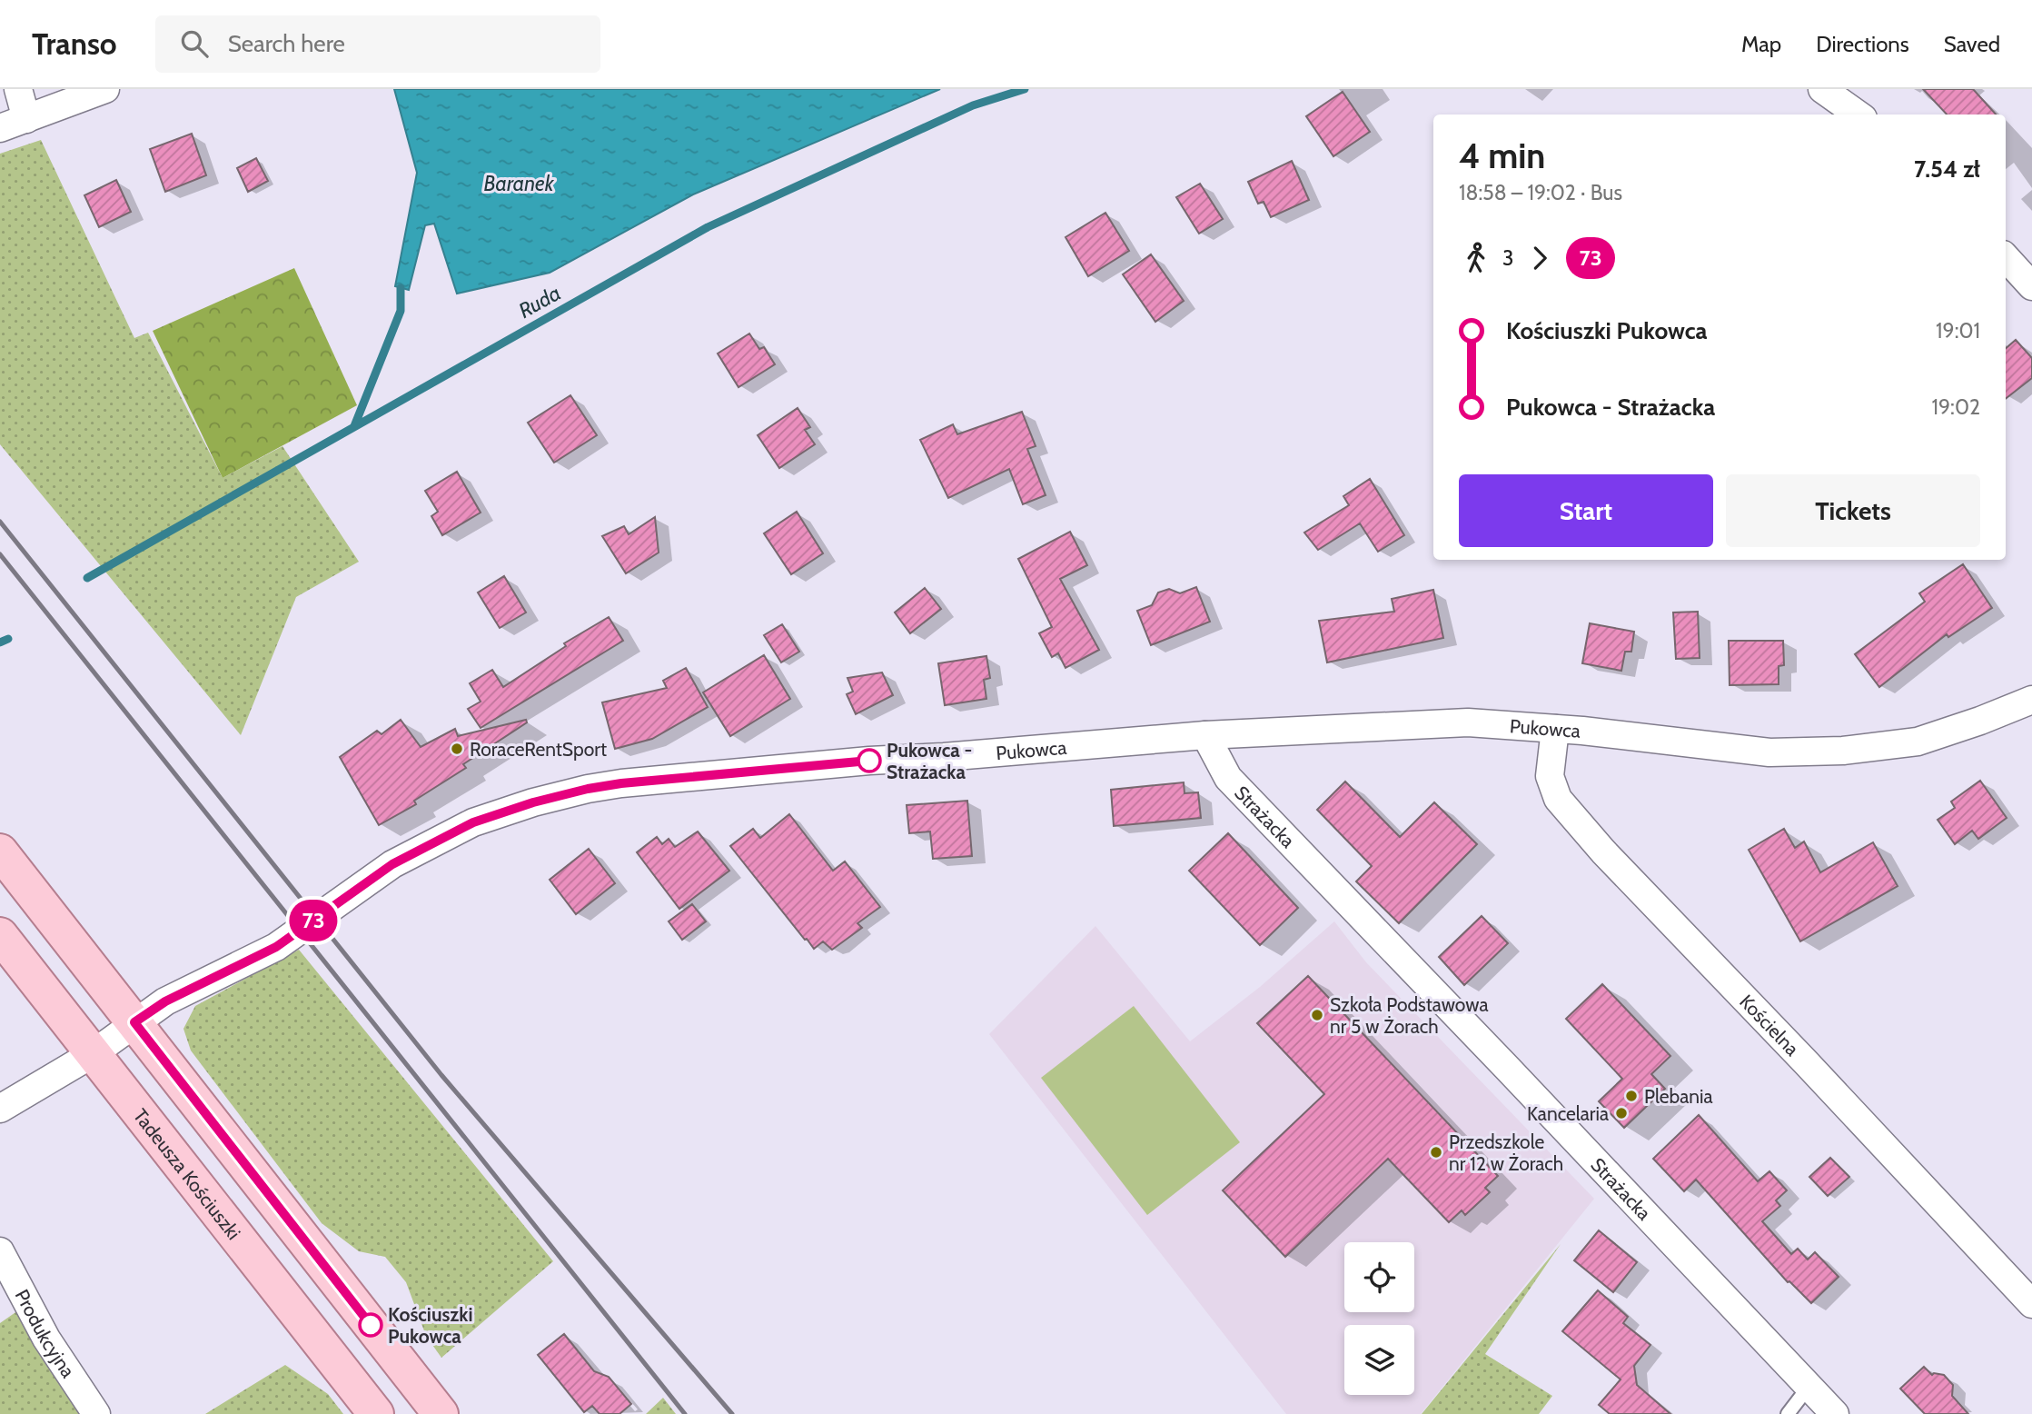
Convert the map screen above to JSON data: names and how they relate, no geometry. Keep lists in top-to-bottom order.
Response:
{
  "streets": {
    "main road": ["Tadeusza Kościuszki"],
    "street": [
      "Pukowca",
      "Strażacka",
      "Kościelna",
      "Produkcyjna"
    ]
  },
  "crossings": [
    ["Pukowca", "Strażacka"],
    ["Pukowca", "Kościelna"],
    ["Pukowca", "Tadeusza Kościuszki"]
  ],
  "water": ["Baranek", "Ruda"],
  "places": [
    "RoraceRentSport",
    "Pukowca - Strażacka",
    "Szkoła Podstawowa nr 5 w Żorach",
    "Plebania",
    "Kancelaria",
    "Przedszkole nr 12 w Żorach",
    "Kościuszki Pukowca"
  ],
  "lines": ["bus line 73"],
  "page": {
    "header": "Transo",
    "search": "Search here",
    "nav": ["Map", "Directions", "Saved"],
    "on_map": "73",
    "heading": ["4 min", "18:58 – 19:02 · Bus", "7.54 zł"],
    "legs": ["3", "73"],
    "list": [
      {
        "name": "Kościuszki Pukowca",
        "value": "19:01"
      },
      {
        "name": "Pukowca - Strażacka",
        "value": "19:02"
      }
    ],
    "buttons": ["Start", "Tickets"]
  }
}
